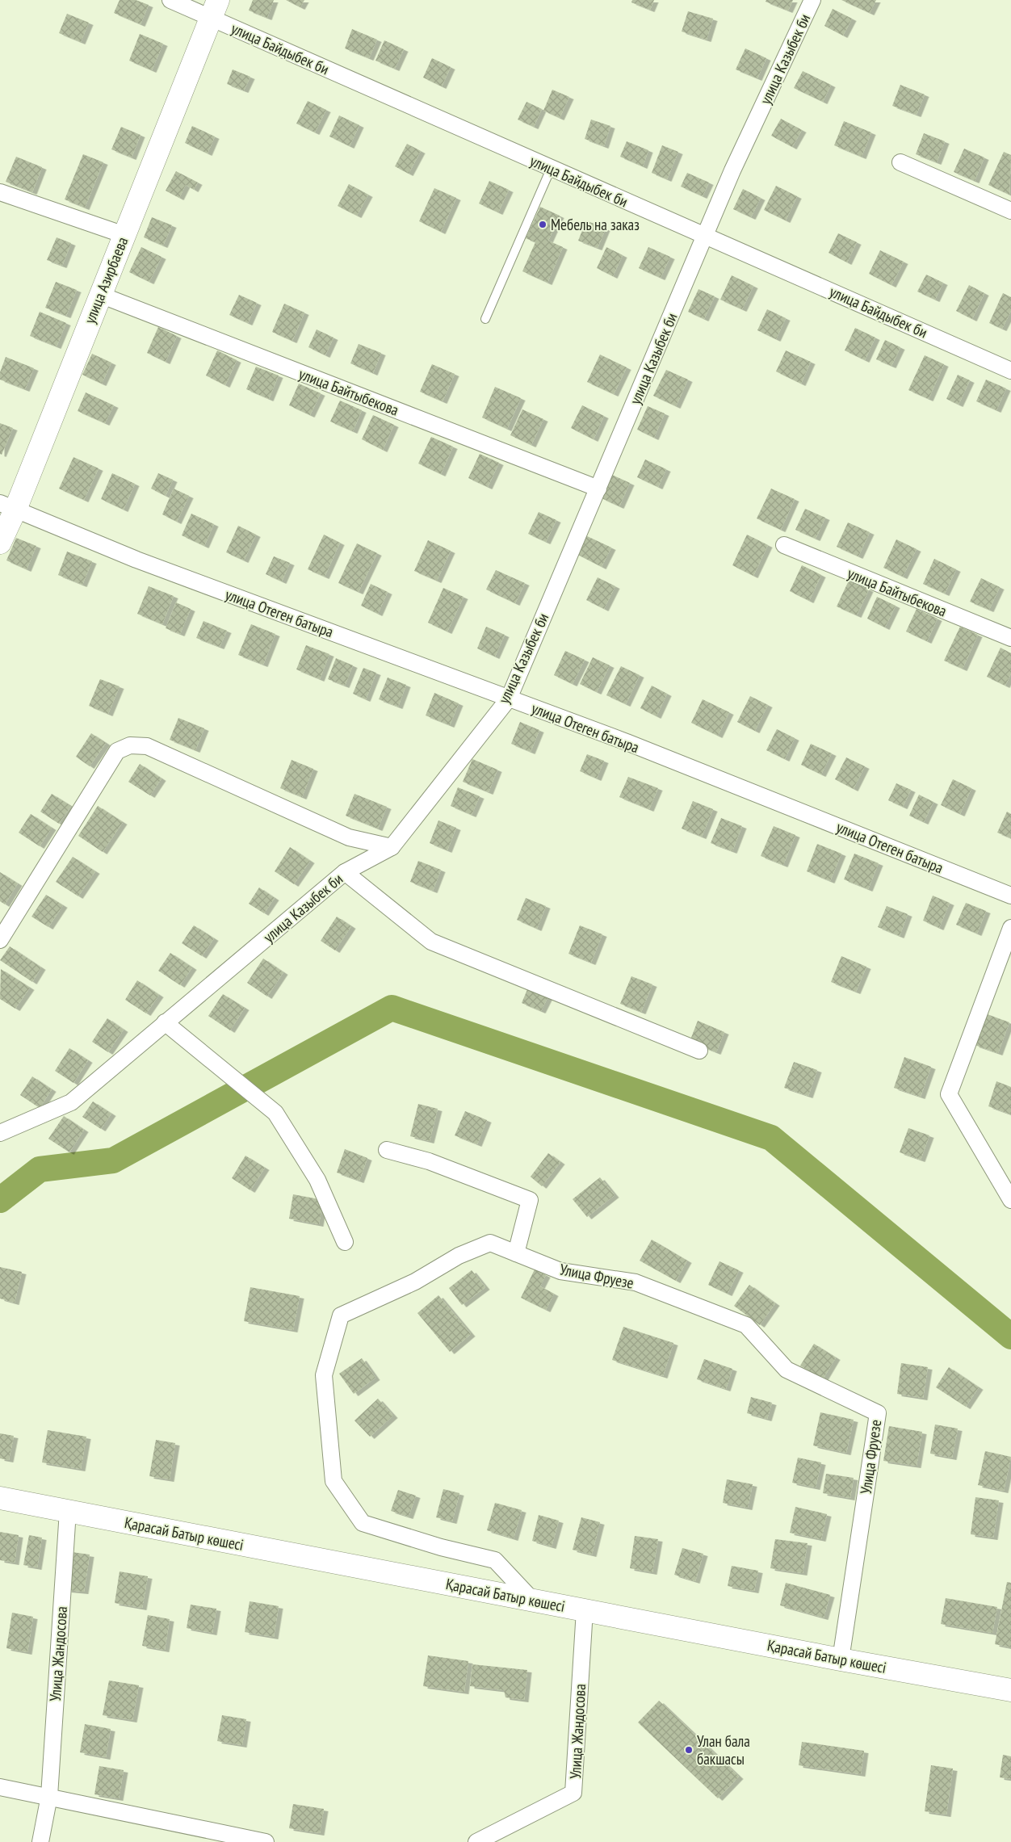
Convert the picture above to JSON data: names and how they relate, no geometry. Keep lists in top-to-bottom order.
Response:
{
  "streets": {
    "main road": ["улица Азирбаева", "Қарасай Батыр көшесі"],
    "street": [
      "улица Байдыбек би",
      "улица Казыбек би",
      "улица Байтыбекова",
      "улица Отеген батыра",
      "Улица Фруезе",
      "Улица Жандосова"
    ]
  },
  "crossings": [
    ["улица Байдыбек би", "улица Казыбек би"],
    ["улица Байдыбек би", "улица Азирбаева"],
    ["улица Казыбек би", "улица Байтыбекова"],
    ["улица Казыбек би", "улица Отеген батыра"],
    ["улица Азирбаева", "улица Байтыбекова"],
    ["улица Азирбаева", "улица Отеген батыра"],
    ["Улица Фруезе", "Қарасай Батыр көшесі"],
    ["Қарасай Батыр көшесі", "Улица Жандосова"]
  ],
  "places": ["Мебель на заказ", "Улан бала бакшасы"]
}
